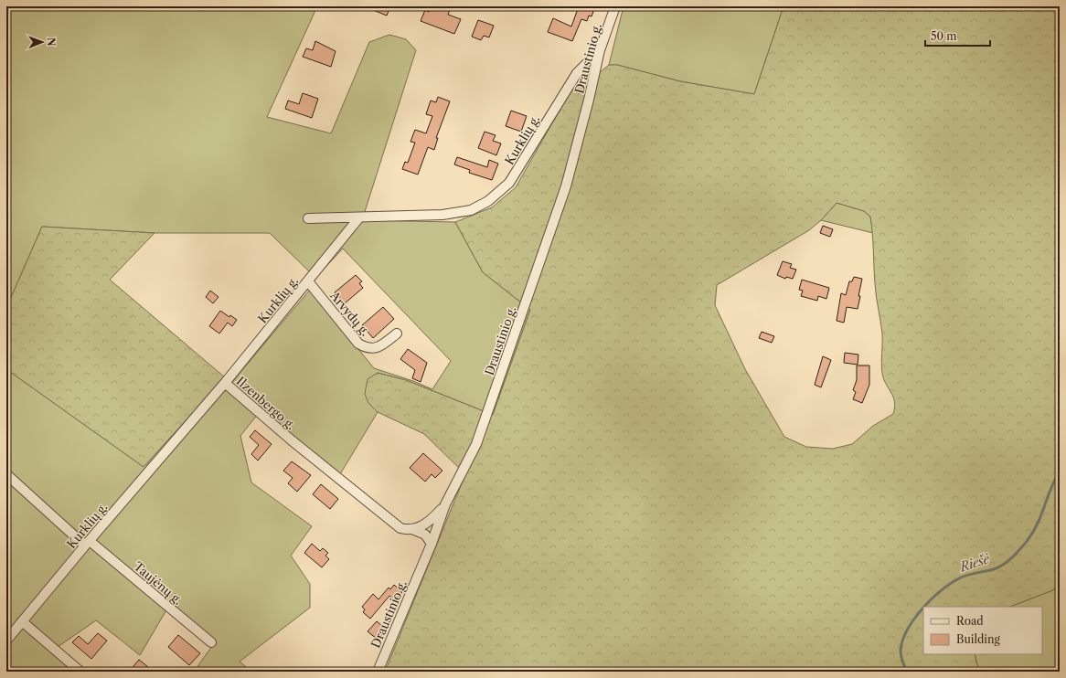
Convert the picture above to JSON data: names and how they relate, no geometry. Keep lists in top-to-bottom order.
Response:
{
  "streets": {
    "street": [
      "Draustinio g.",
      "Kurklių g.",
      "Arvydų g.",
      "Ilzenbergo g.",
      "Taujėnų g."
    ]
  },
  "crossings": [
    ["Draustinio g.", "Kurklių g."],
    ["Draustinio g.", "Ilzenbergo g."],
    ["Kurklių g.", "Arvydų g."],
    ["Kurklių g.", "Ilzenbergo g."],
    ["Kurklių g.", "Taujėnų g."]
  ],
  "water": ["Riešė"],
  "legend": ["Road", "Building"],
  "scale_bar": "50 m",
  "north": "right"
}
